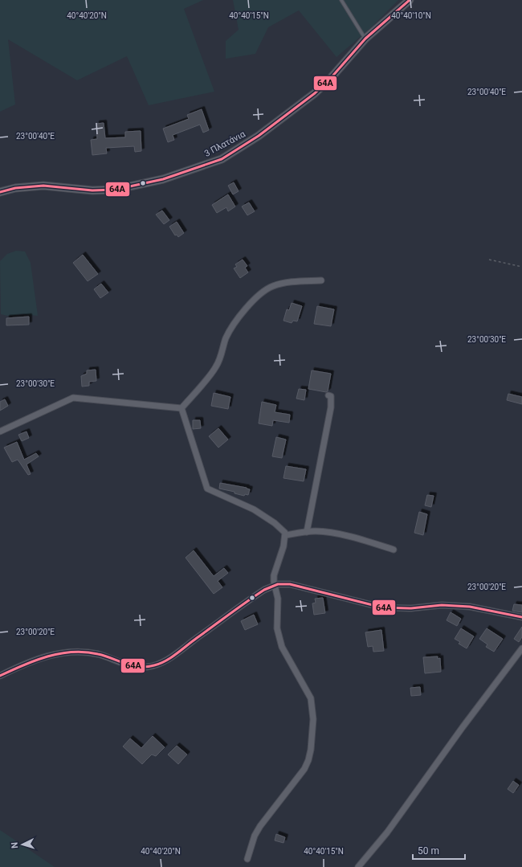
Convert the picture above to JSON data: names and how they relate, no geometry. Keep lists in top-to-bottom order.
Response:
{
  "streets": {
    "street": ["3 Πλατάνια"]
  },
  "lines": ["transit line 64Α"],
  "scale_bar": "50 m",
  "north": "left",
  "coordinates": [
    "40°40'20\"N",
    "40°40'15\"N",
    "40°40'10\"N",
    "23°00'40\"E",
    "23°00'30\"E",
    "23°00'20\"E"
  ]
}
